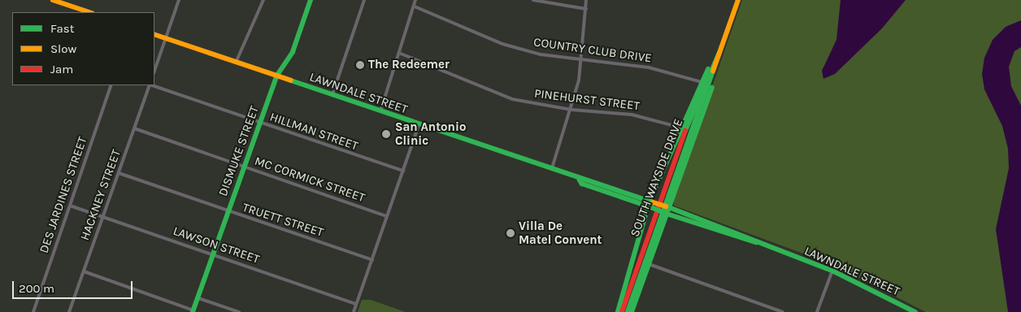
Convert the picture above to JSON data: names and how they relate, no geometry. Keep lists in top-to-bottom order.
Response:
{
  "streets": {
    "main road": ["LAWNDALE STREET", "DISMUKE STREET", "SOUTH WAYSIDE DRIVE"],
    "street": [
      "COUNTRY CLUB DRIVE",
      "PINEHURST STREET",
      "HILLMAN STREET",
      "MC CORMICK STREET",
      "DES JARDINES STREET",
      "HACKNEY STREET",
      "TRUETT STREET",
      "LAWSON STREET"
    ]
  },
  "crossings": [
    ["LAWNDALE STREET", "DISMUKE STREET"],
    ["HILLMAN STREET", "DISMUKE STREET"],
    ["DISMUKE STREET", "MC CORMICK STREET"],
    ["DISMUKE STREET", "TRUETT STREET"],
    ["DISMUKE STREET", "LAWSON STREET"],
    ["MC CORMICK STREET", "HACKNEY STREET"],
    ["DES JARDINES STREET", "LAWSON STREET"],
    ["HACKNEY STREET", "TRUETT STREET"],
    ["HACKNEY STREET", "LAWSON STREET"]
  ],
  "places": ["The Redeemer", "San Antonio Clinic", "Villa De Matel Convent"],
  "legend": ["Fast", "Slow", "Jam"],
  "scale_bar": "200 m"
}
